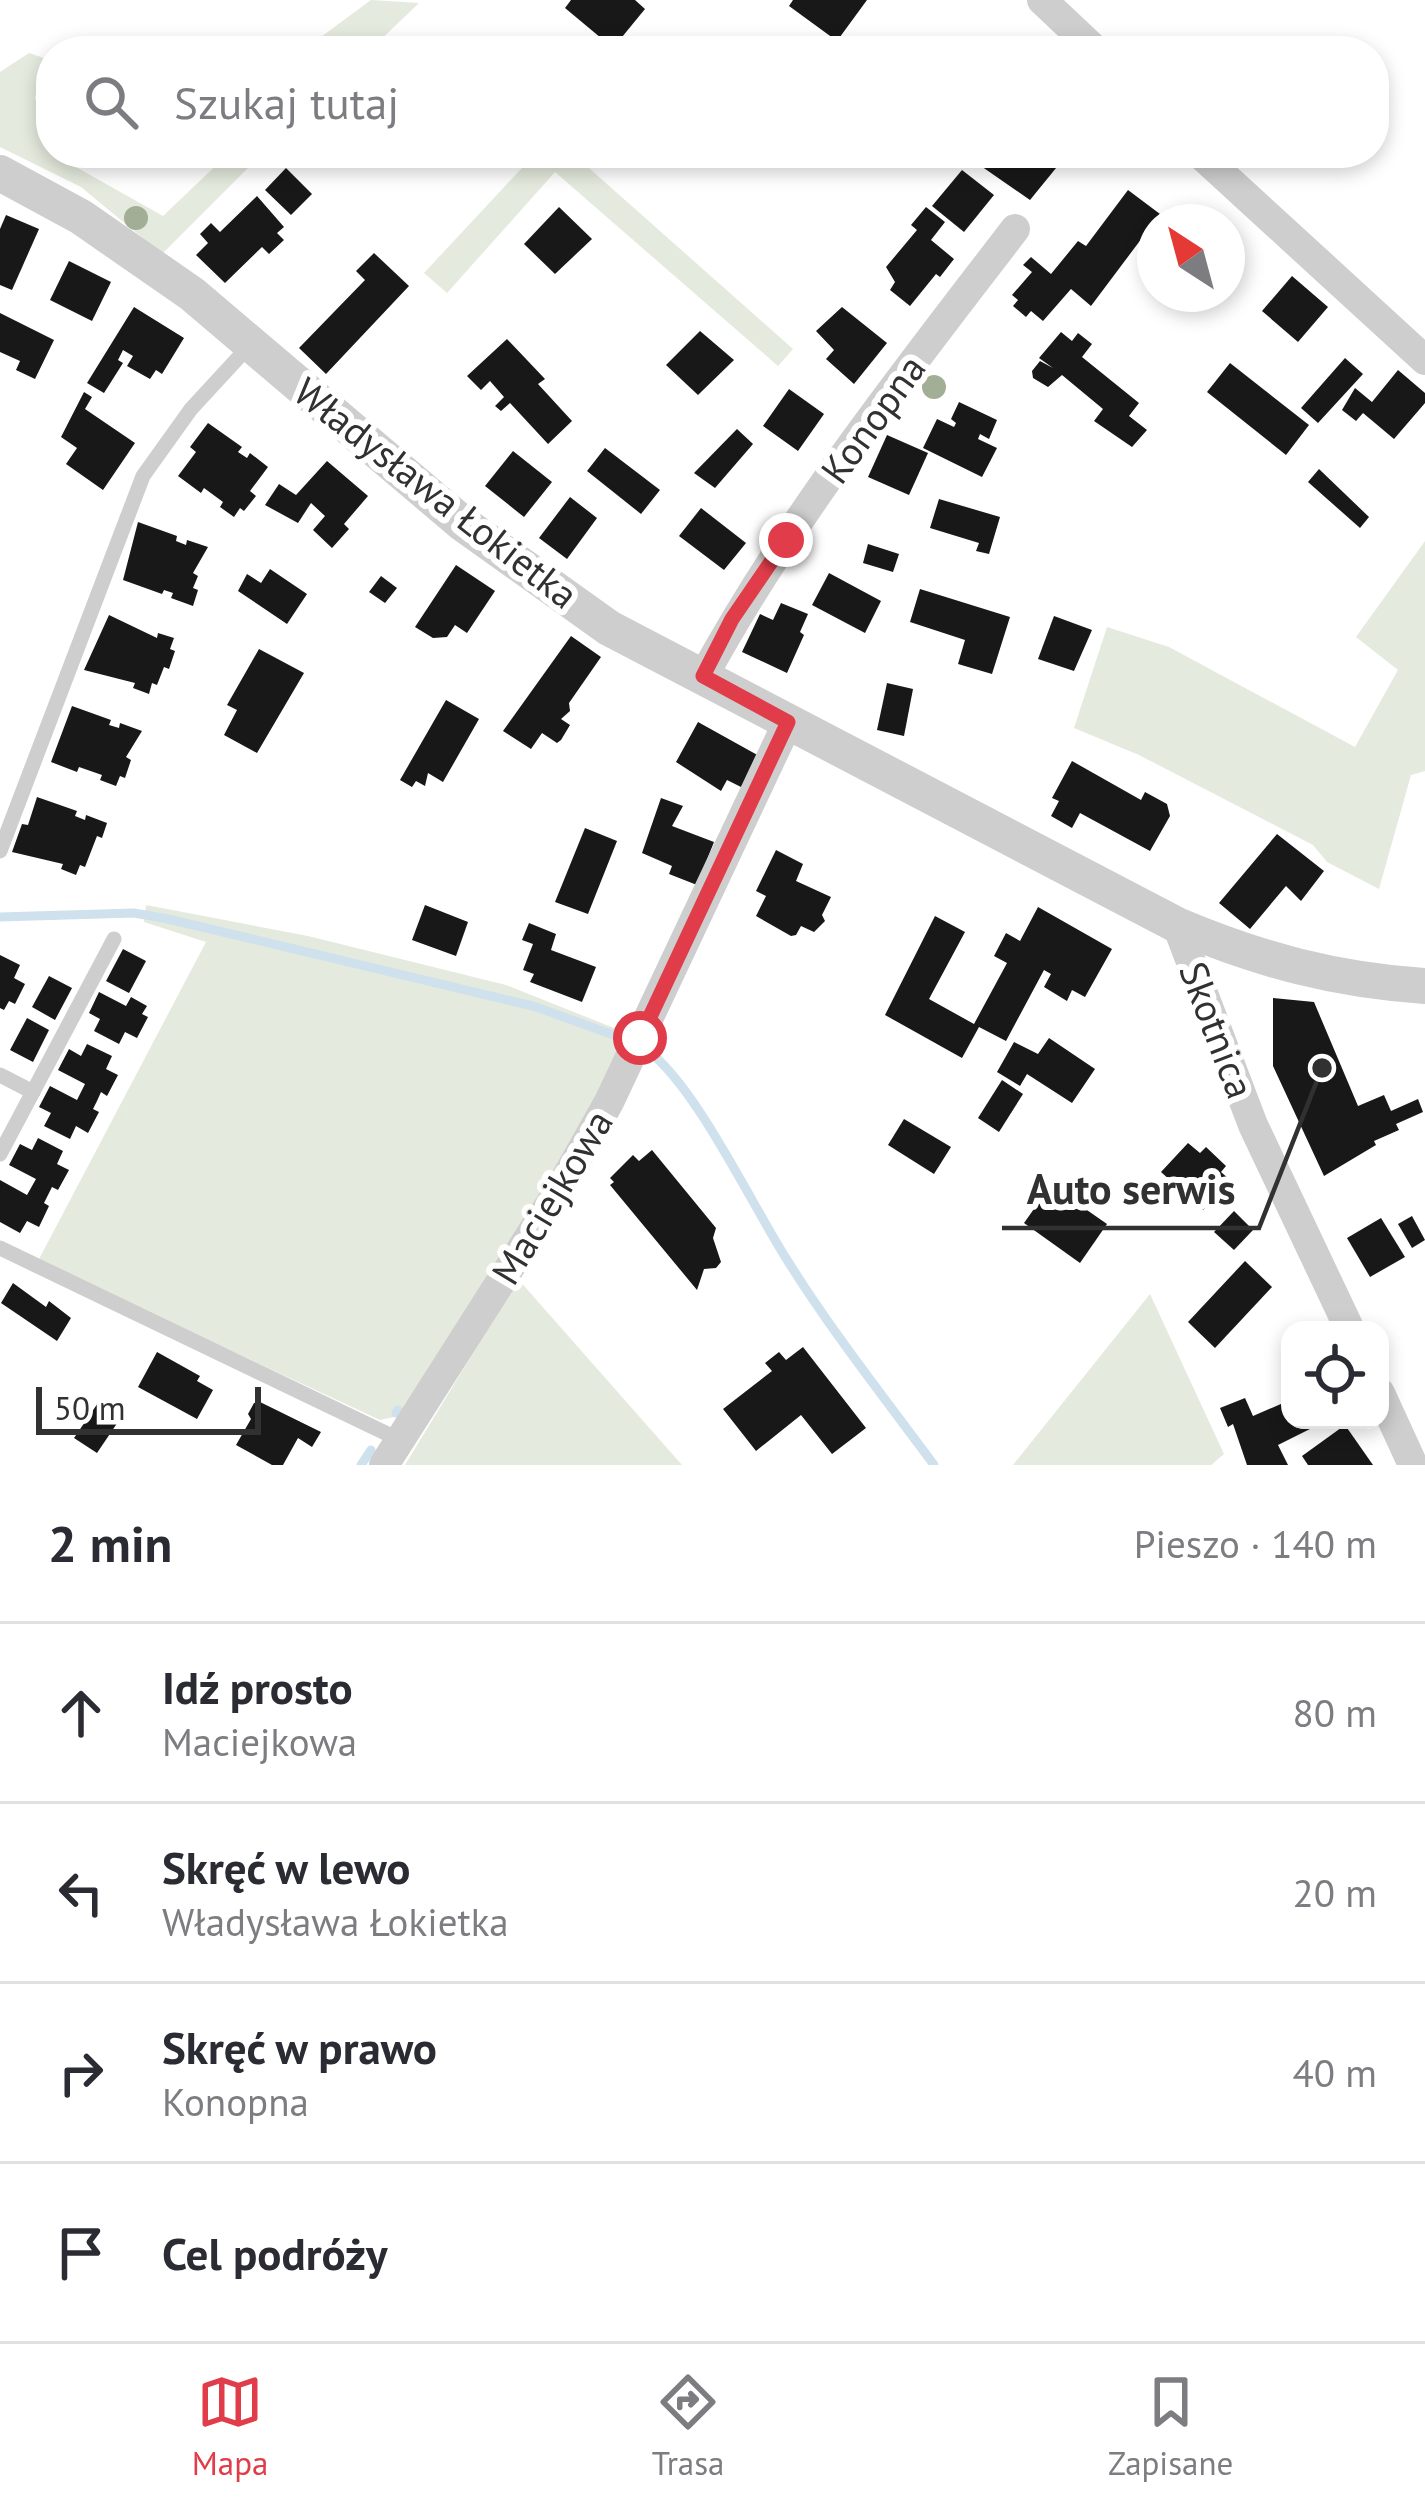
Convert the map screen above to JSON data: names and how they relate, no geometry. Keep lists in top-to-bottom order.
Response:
{
  "streets": {
    "street": [
      "Konopna",
      "Władysława Łokietka",
      "Skotnica",
      "Maciejkowa"
    ]
  },
  "crossings": [
    ["Konopna", "Władysława Łokietka"],
    ["Władysława Łokietka", "Skotnica"],
    ["Władysława Łokietka", "Maciejkowa"]
  ],
  "places": ["Auto serwis"],
  "scale_bar": "50 m",
  "north": "top left",
  "page": {
    "search": "Szukaj tutaj",
    "scale": "50 m",
    "heading": ["2 min", "Pieszo · 140 m"],
    "list": [
      ["Idź prosto", "Maciejkowa", "80 m"],
      ["Skręć w lewo", "Władysława Łokietka", "20 m"],
      ["Skręć w prawo", "Konopna", "40 m"],
      "Cel podróży"
    ],
    "nav": ["Mapa", "Trasa", "Zapisane"]
  }
}
